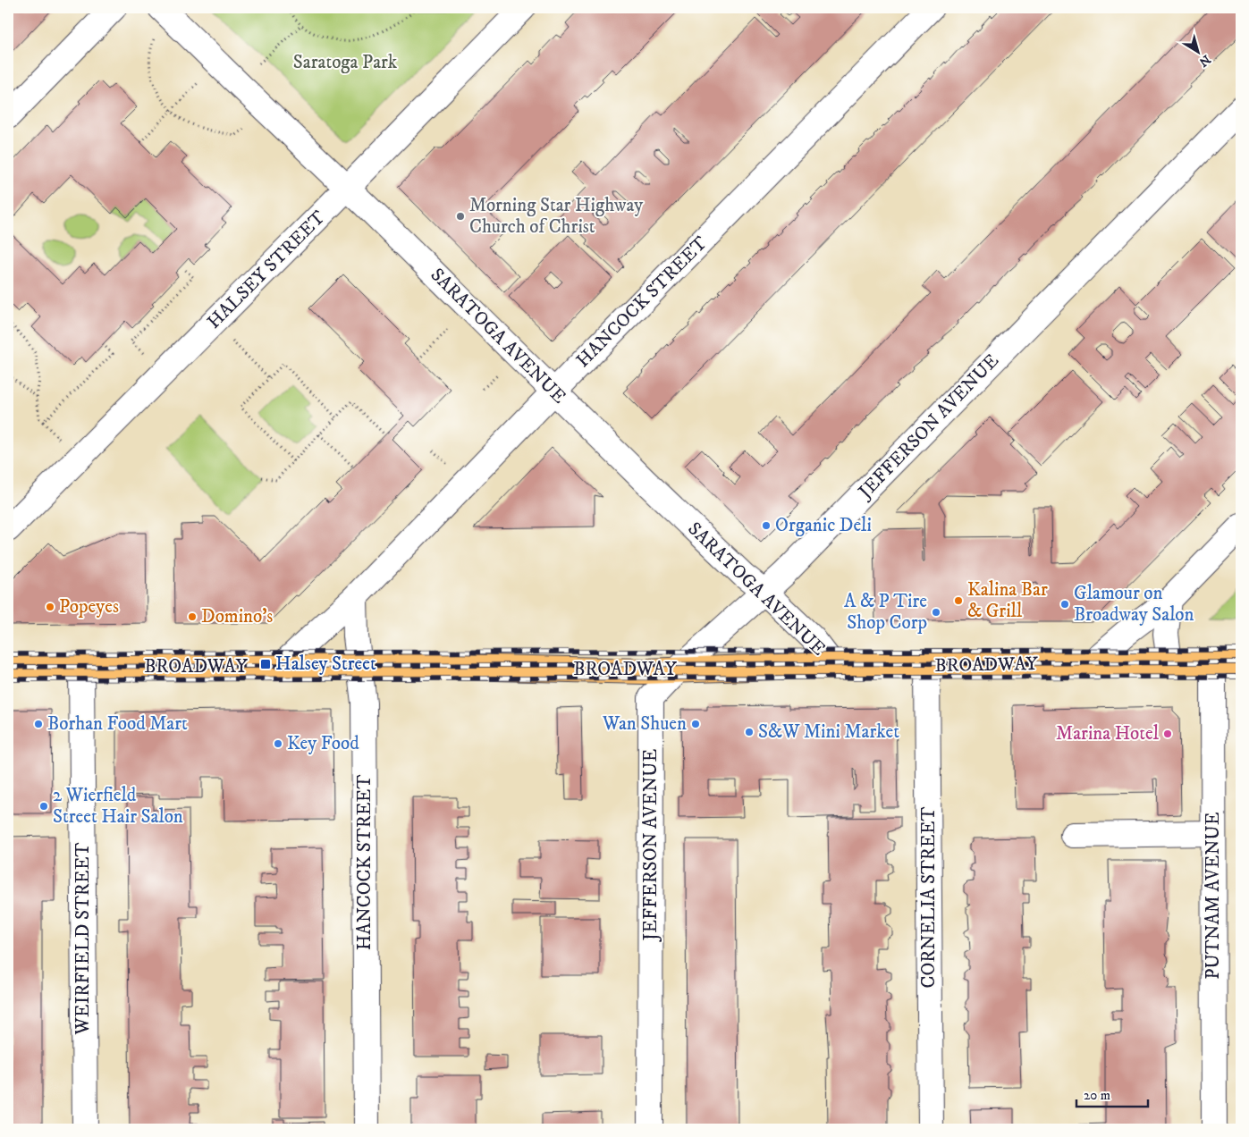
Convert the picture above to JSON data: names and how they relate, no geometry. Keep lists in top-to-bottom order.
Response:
{
  "streets": {
    "main road": ["BROADWAY"],
    "street": [
      "HALSEY STREET",
      "HANCOCK STREET",
      "SARATOGA AVENUE",
      "JEFFERSON AVENUE",
      "PUTNAM AVENUE",
      "CORNELIA STREET",
      "WEIRFIELD STREET"
    ]
  },
  "crossings": [
    ["HALSEY STREET", "SARATOGA AVENUE"],
    ["HANCOCK STREET", "SARATOGA AVENUE"],
    ["HANCOCK STREET", "BROADWAY"],
    ["SARATOGA AVENUE", "JEFFERSON AVENUE"],
    ["SARATOGA AVENUE", "BROADWAY"],
    ["JEFFERSON AVENUE", "BROADWAY"],
    ["BROADWAY", "PUTNAM AVENUE"],
    ["BROADWAY", "CORNELIA STREET"],
    ["BROADWAY", "WEIRFIELD STREET"]
  ],
  "parks": ["Saratoga Park"],
  "places": {
    "other": [
      "Morning Star Highway Church of Christ",
      "Organic Deli",
      "Kalina Bar & Grill",
      "Glamour on Broadway Salon",
      "Popeyes",
      "A & P Tire Shop Corp",
      "Domino's",
      "Borhan Food Mart",
      "Wan Shuen",
      "S&W Mini Market",
      "Marina Hotel",
      "Key Food",
      "2 Wierfield Street Hair Salon"
    ],
    "transit": ["Halsey Street"]
  },
  "scale_bar": "20 m",
  "north": "bottom right"
}
